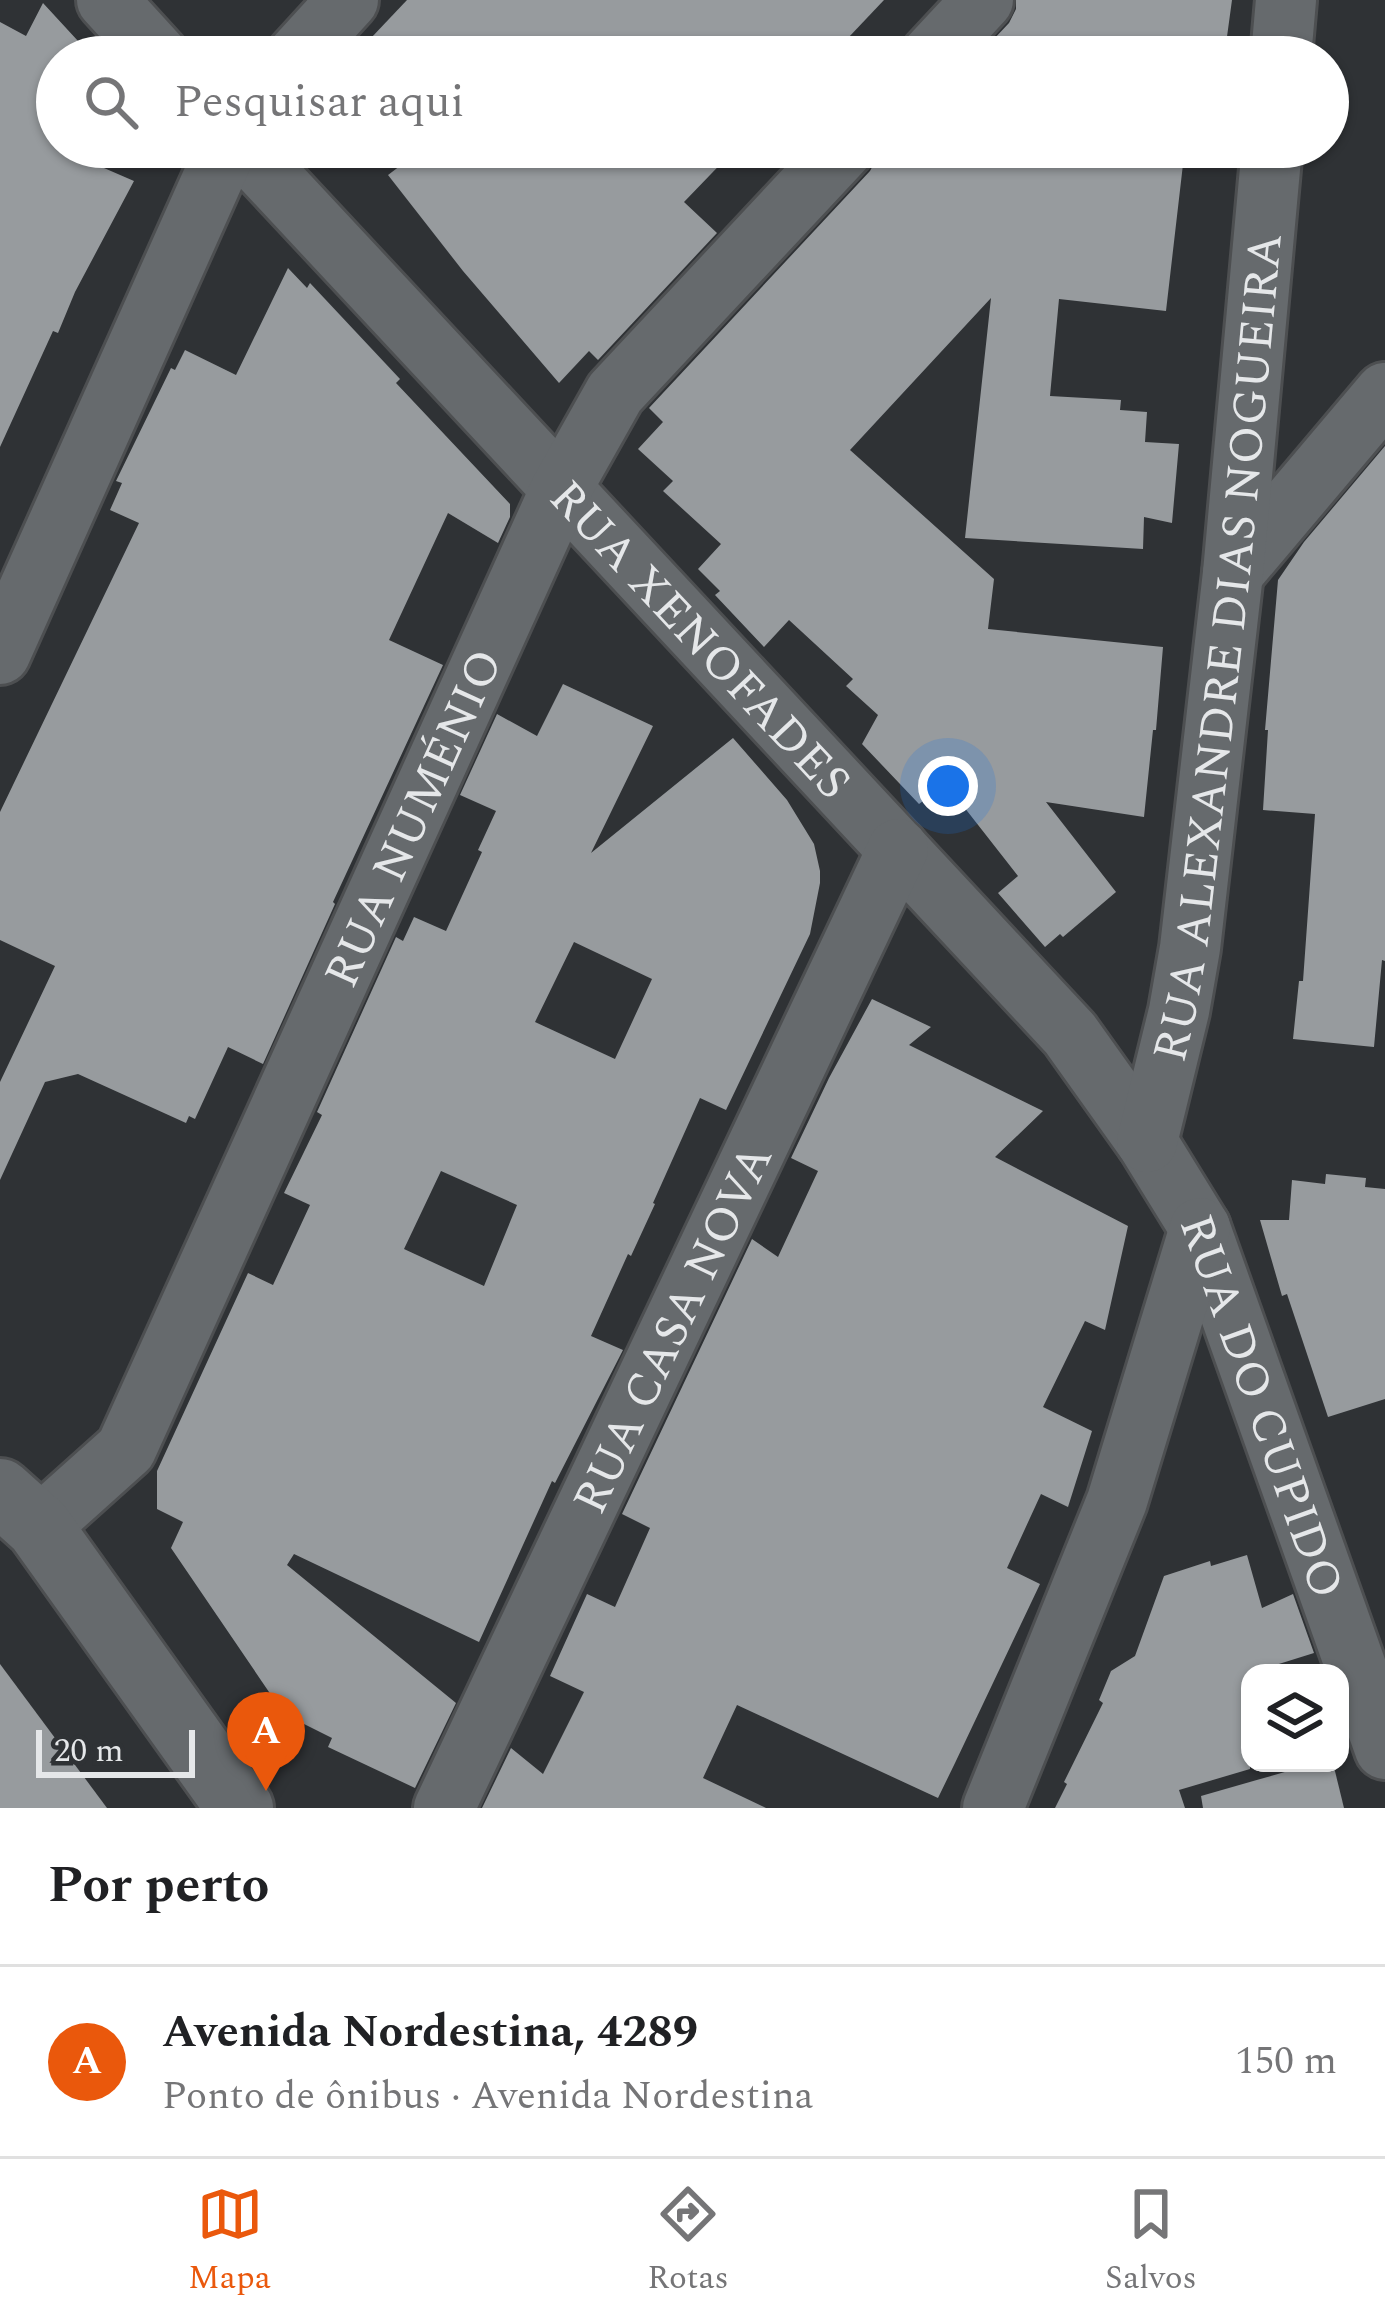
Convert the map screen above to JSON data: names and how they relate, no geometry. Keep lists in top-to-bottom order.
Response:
{
  "streets": {
    "street": [
      "RUA XENOFADES",
      "RUA ALEXANDRE DIAS NOGUEIRA",
      "RUA NUMÉNIO",
      "RUA CASA NOVA",
      "RUA DO CUPIDO"
    ]
  },
  "crossings": [
    ["RUA XENOFADES", "RUA ALEXANDRE DIAS NOGUEIRA"],
    ["RUA XENOFADES", "RUA NUMÉNIO"],
    ["RUA XENOFADES", "RUA CASA NOVA"],
    ["RUA XENOFADES", "RUA DO CUPIDO"],
    ["RUA ALEXANDRE DIAS NOGUEIRA", "RUA DO CUPIDO"]
  ],
  "scale_bar": "20 m",
  "page": {
    "search": "Pesquisar aqui",
    "pins": "A",
    "scale": "20 m",
    "heading": "Por perto",
    "list": [
      {
        "mark": "A",
        "name": "Avenida Nordestina, 4289",
        "note": "Ponto de ônibus · Avenida Nordestina",
        "value": "150 m"
      }
    ],
    "nav": ["Mapa", "Rotas", "Salvos"]
  }
}
